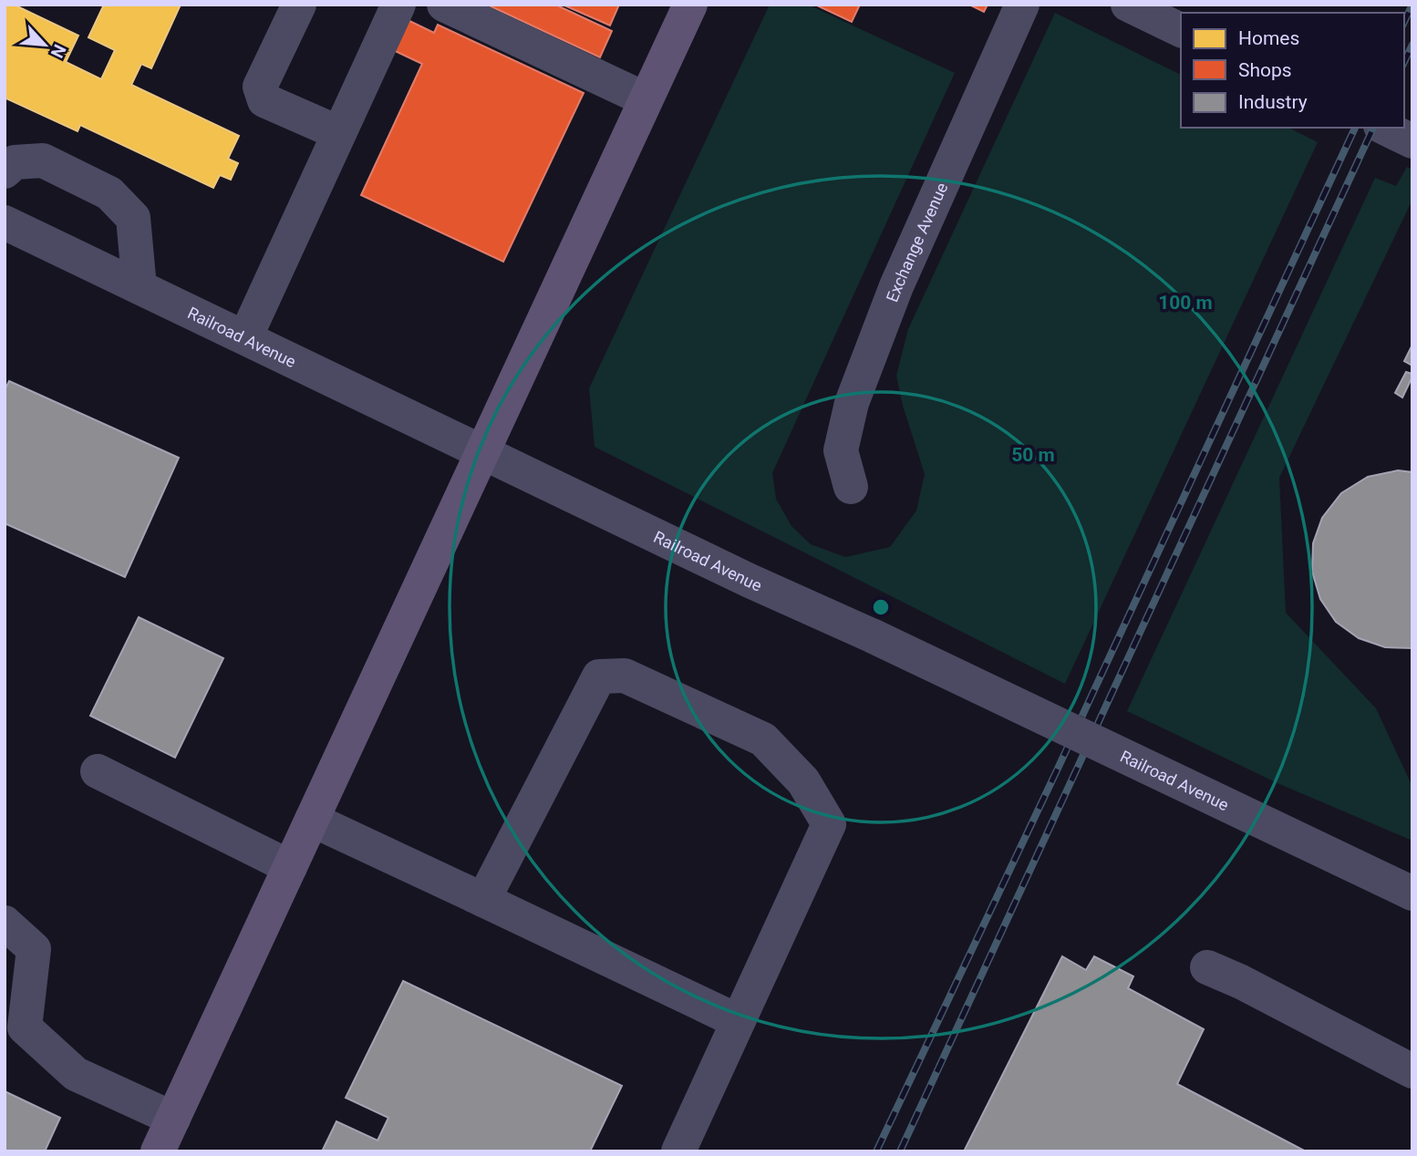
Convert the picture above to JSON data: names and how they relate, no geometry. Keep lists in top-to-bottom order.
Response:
{
  "streets": {
    "street": ["Exchange Avenue", "Railroad Avenue"]
  },
  "legend": ["Homes", "Shops", "Industry"],
  "north": "bottom right",
  "rings": ["100 m", "50 m"]
}
